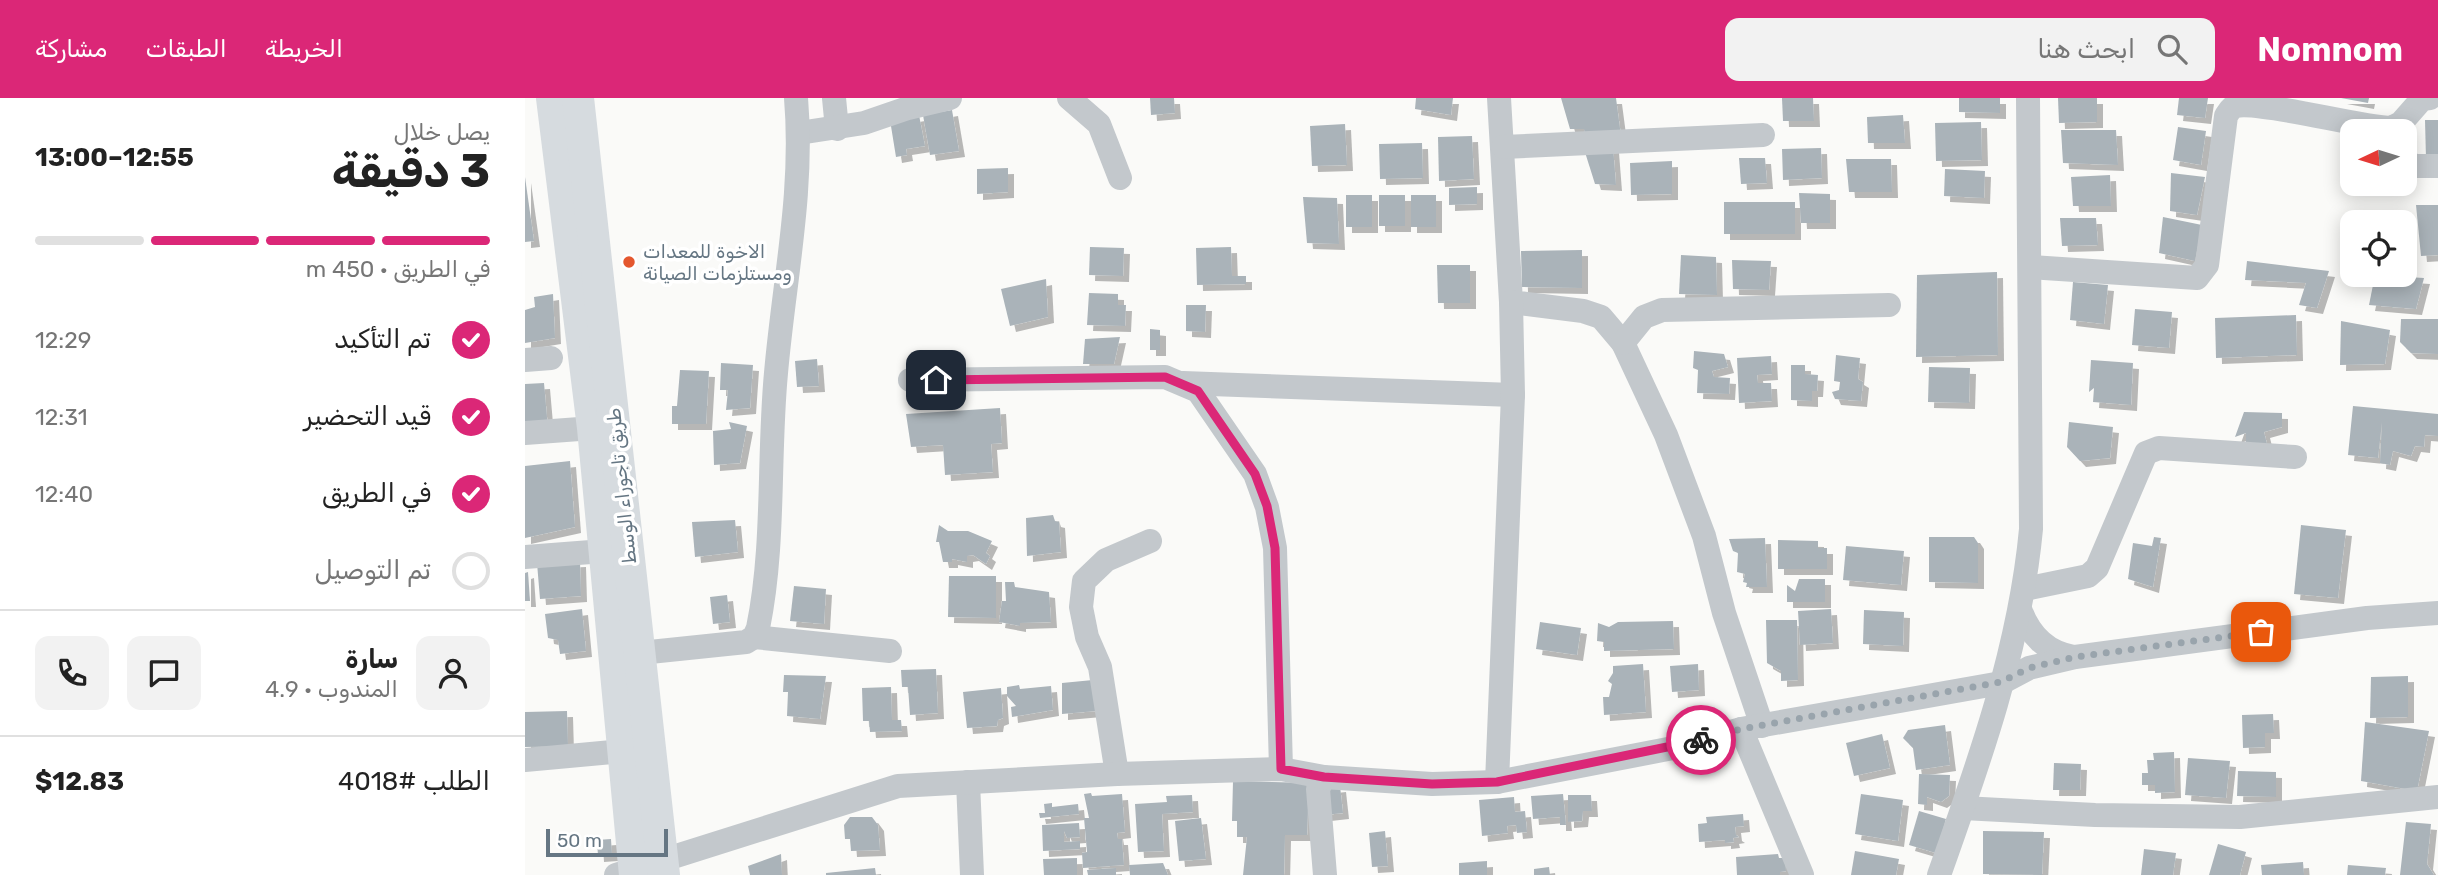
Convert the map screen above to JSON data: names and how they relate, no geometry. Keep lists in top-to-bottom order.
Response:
{
  "streets": {
    "main road": ["طريق تاجوراء الوسط"]
  },
  "places": ["الاخوة للمعدات ومستلزمات الصيانة"],
  "scale_bar": "50 m",
  "north": "left",
  "page": {
    "header": "Nomnom",
    "search": "ابحث هنا",
    "nav": ["الخريطة", "الطبقات", "مشاركة"],
    "heading": ["3 دقيقة", "يصل خلال", "12:55–13:00"],
    "panel": [
      "سارة",
      "المندوب · 4.9",
      "الطلب #4018",
      "$12.83"
    ],
    "bar": "في الطريق · 450 m",
    "list": [
      ["تم التأكيد", "12:29"],
      ["قيد التحضير", "12:31"],
      ["في الطريق", "12:40"],
      "تم التوصيل"
    ],
    "scale": "50 m"
  }
}
